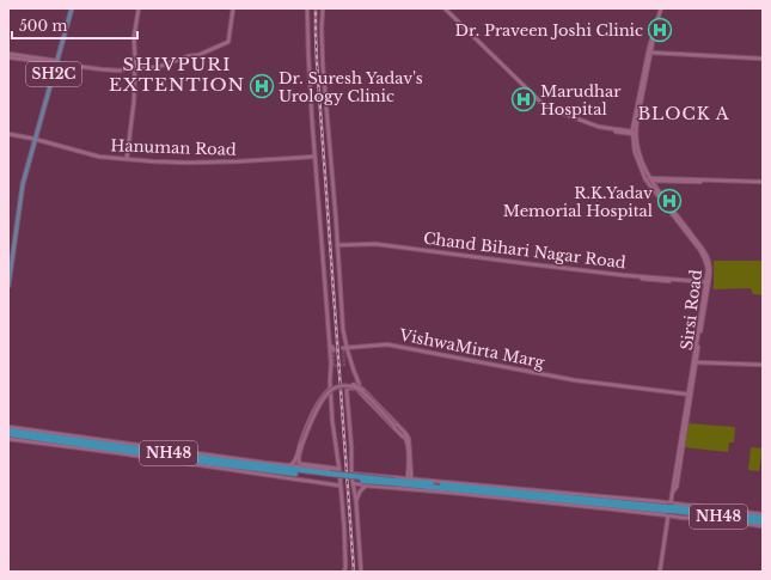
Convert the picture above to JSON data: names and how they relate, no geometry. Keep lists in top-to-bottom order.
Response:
{
  "streets": {
    "highway": ["NH48"],
    "main road": ["SH2C"],
    "street": [
      "Hanuman Road",
      "Chand Bihari Nagar Road",
      "Sirsi Road",
      "VishwaMirta Marg"
    ]
  },
  "crossings": [
    ["SH2C", "Hanuman Road"],
    ["Chand Bihari Nagar Road", "Sirsi Road"],
    ["Sirsi Road", "VishwaMirta Marg"],
    ["Sirsi Road", "NH48"]
  ],
  "districts": ["SHIVPURI EXTENTION", "BLOCK A"],
  "places": {
    "hospital": [
      "Dr. Praveen Joshi Clinic",
      "Dr. Suresh Yadav's Urology Clinic",
      "Marudhar Hospital",
      "R.K.Yadav Memorial Hospital"
    ]
  },
  "scale_bar": "500 m"
}
